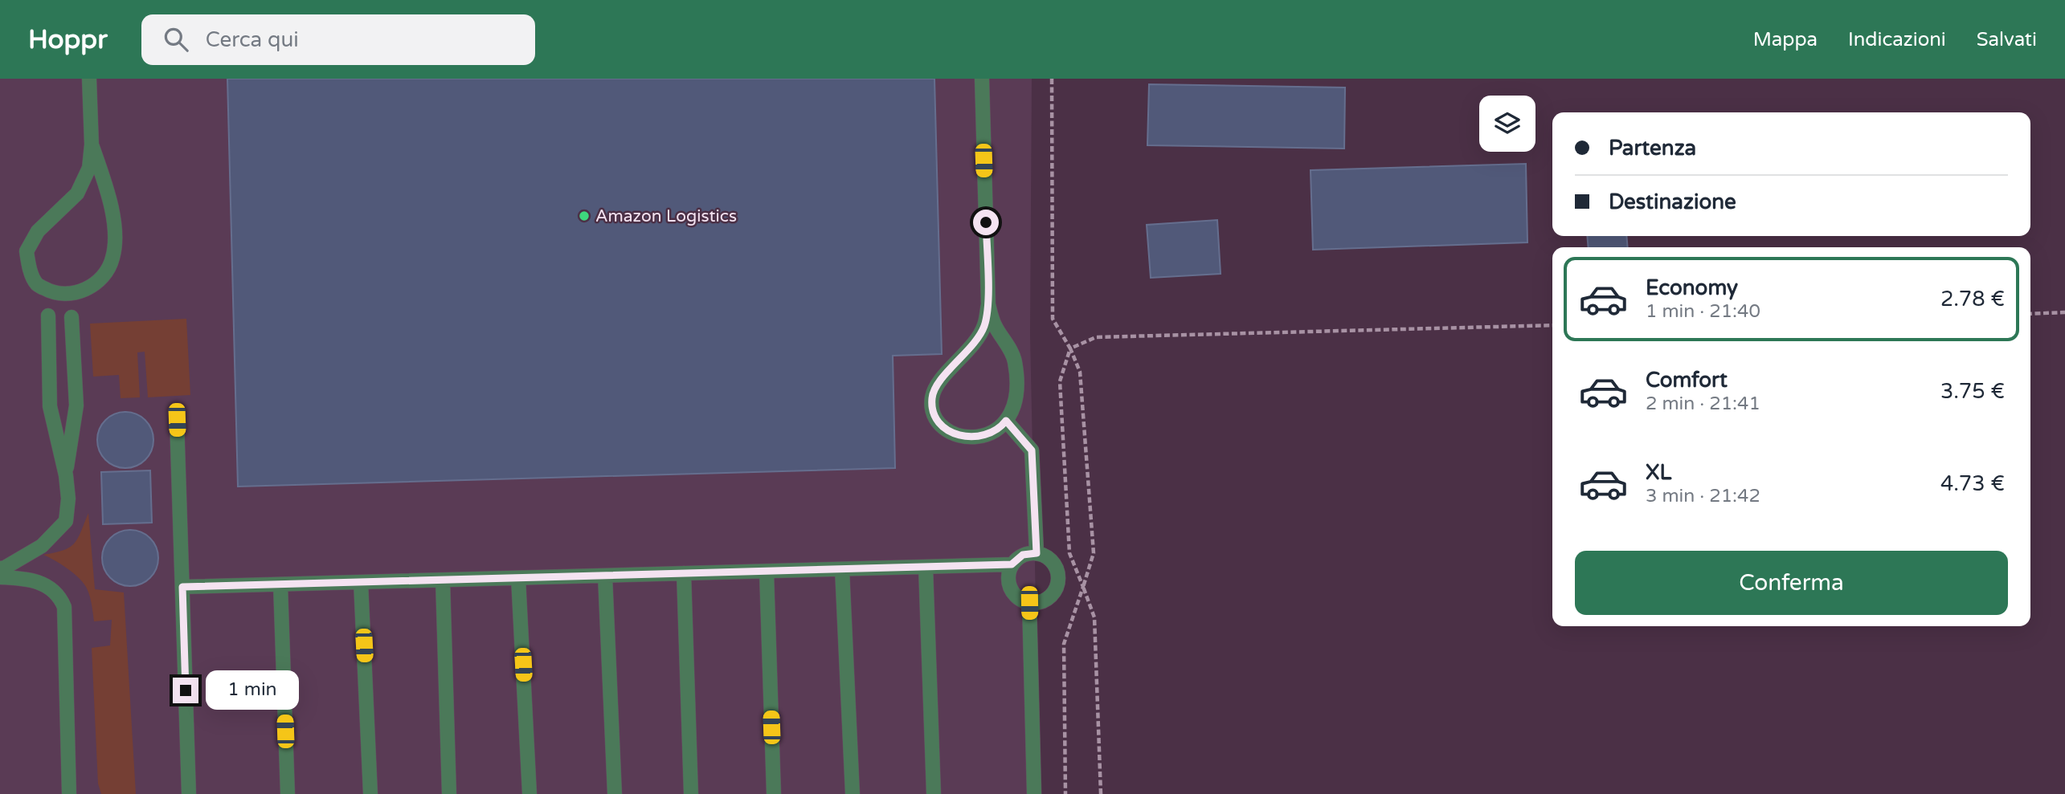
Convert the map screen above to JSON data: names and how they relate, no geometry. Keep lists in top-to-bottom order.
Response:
{
  "places": ["Amazon Logistics"],
  "page": {
    "header": "Hoppr",
    "search": "Cerca qui",
    "nav": ["Mappa", "Indicazioni", "Salvati"],
    "banner": ["Partenza", "Destinazione"],
    "list": [
      {
        "name": "Economy",
        "note": "1 min · 21:40",
        "value": "2.78 €"
      },
      {
        "name": "Comfort",
        "note": "2 min · 21:41",
        "value": "3.75 €"
      },
      {
        "name": "XL",
        "note": "3 min · 21:42",
        "value": "4.73 €"
      }
    ],
    "buttons": "Conferma",
    "bubble": "1 min"
  }
}
